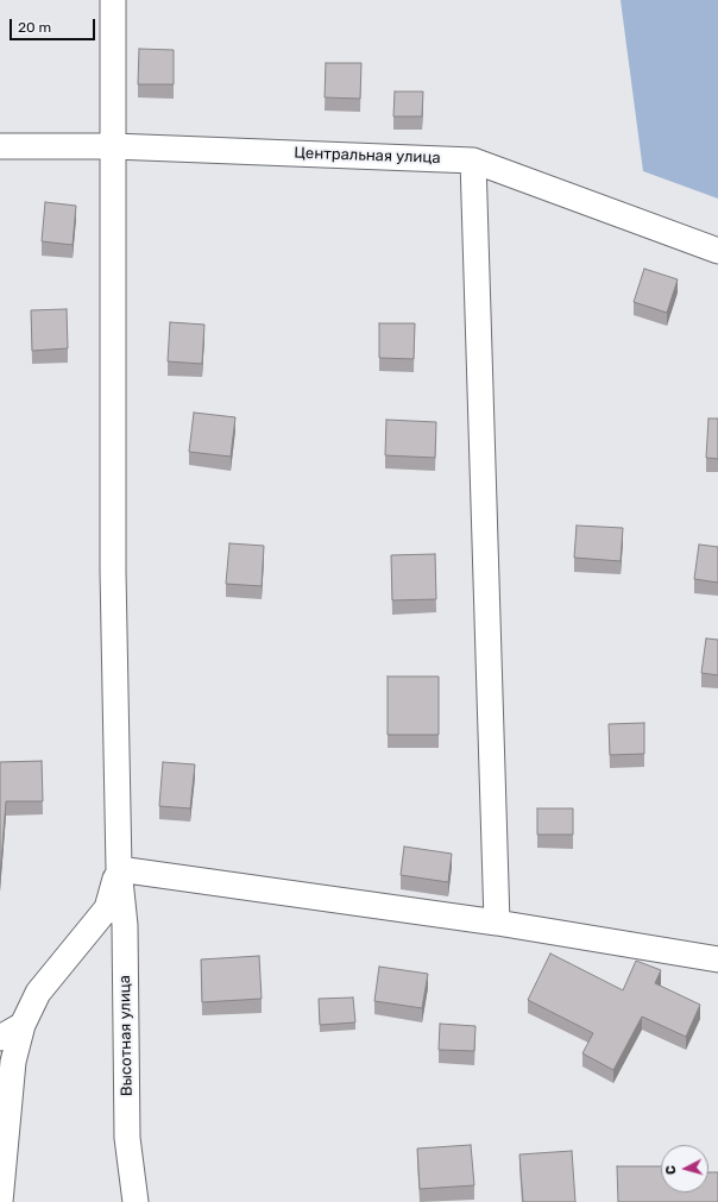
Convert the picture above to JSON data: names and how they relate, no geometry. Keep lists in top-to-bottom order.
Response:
{
  "streets": {
    "street": ["Центральная улица", "Высотная улица"]
  },
  "scale_bar": "20 m",
  "north": "left"
}
